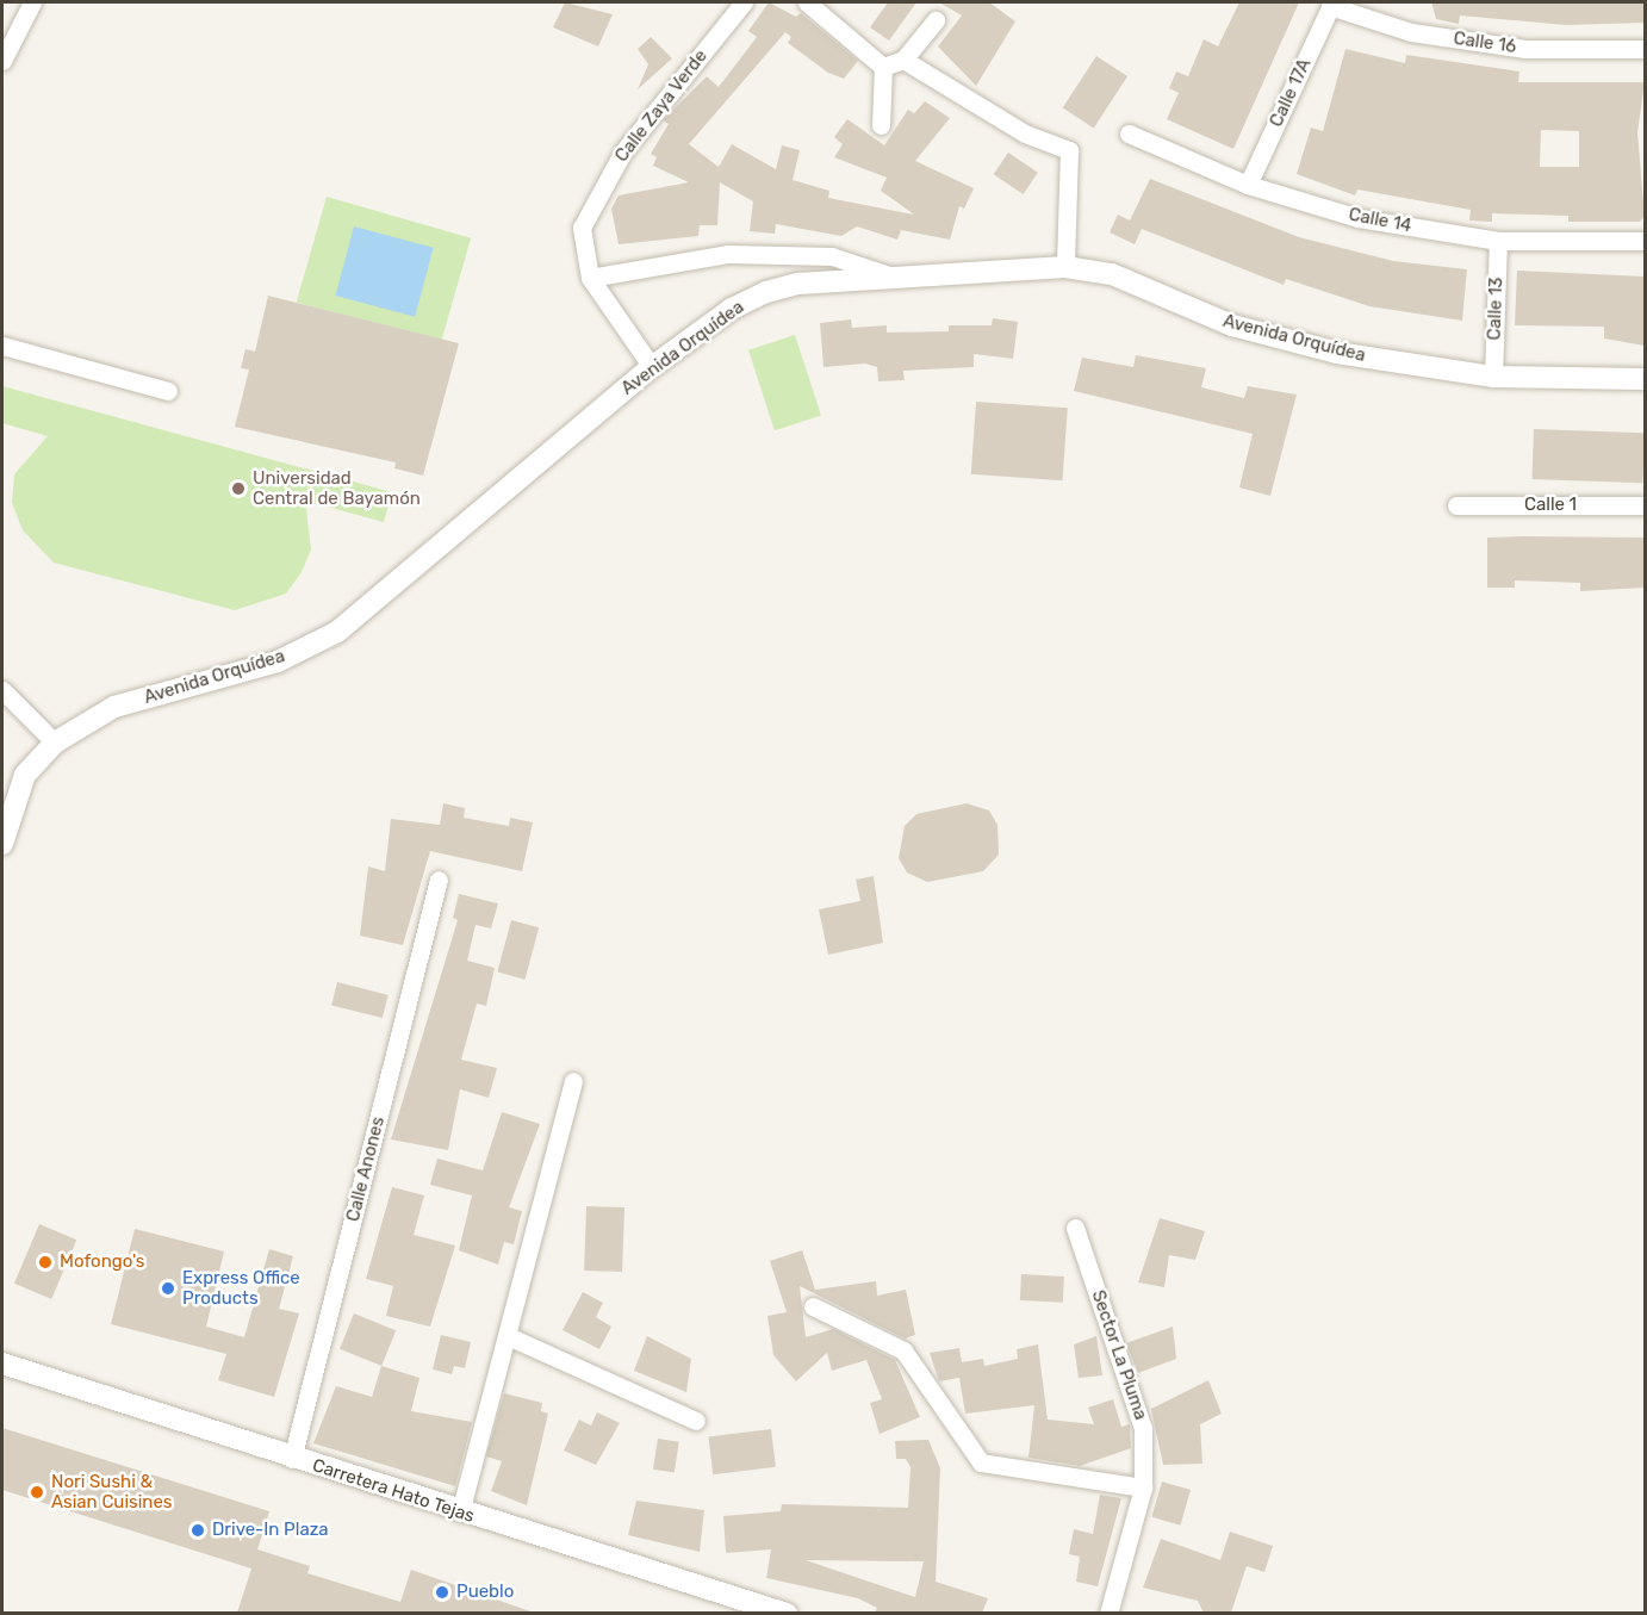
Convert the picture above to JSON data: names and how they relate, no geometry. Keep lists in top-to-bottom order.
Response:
{
  "streets": {
    "street": [
      "Calle 16",
      "Calle 17A",
      "Calle Zaya Verde",
      "Calle 14",
      "Calle 13",
      "Avenida Orquídea",
      "Calle 1",
      "Calle Anones",
      "Sector La Pluma",
      "Carretera Hato Tejas"
    ]
  },
  "crossings": [
    ["Calle 16", "Calle 17A"],
    ["Calle 17A", "Calle 14"],
    ["Calle Zaya Verde", "Avenida Orquídea"],
    ["Calle 14", "Calle 13"],
    ["Calle 13", "Avenida Orquídea"],
    ["Calle Anones", "Carretera Hato Tejas"]
  ],
  "places": [
    "Universidad Central de Bayamón",
    "Mofongo's",
    "Express Office Products",
    "Nori Sushi & Asian Cuisines",
    "Drive-In Plaza",
    "Pueblo"
  ]
}
